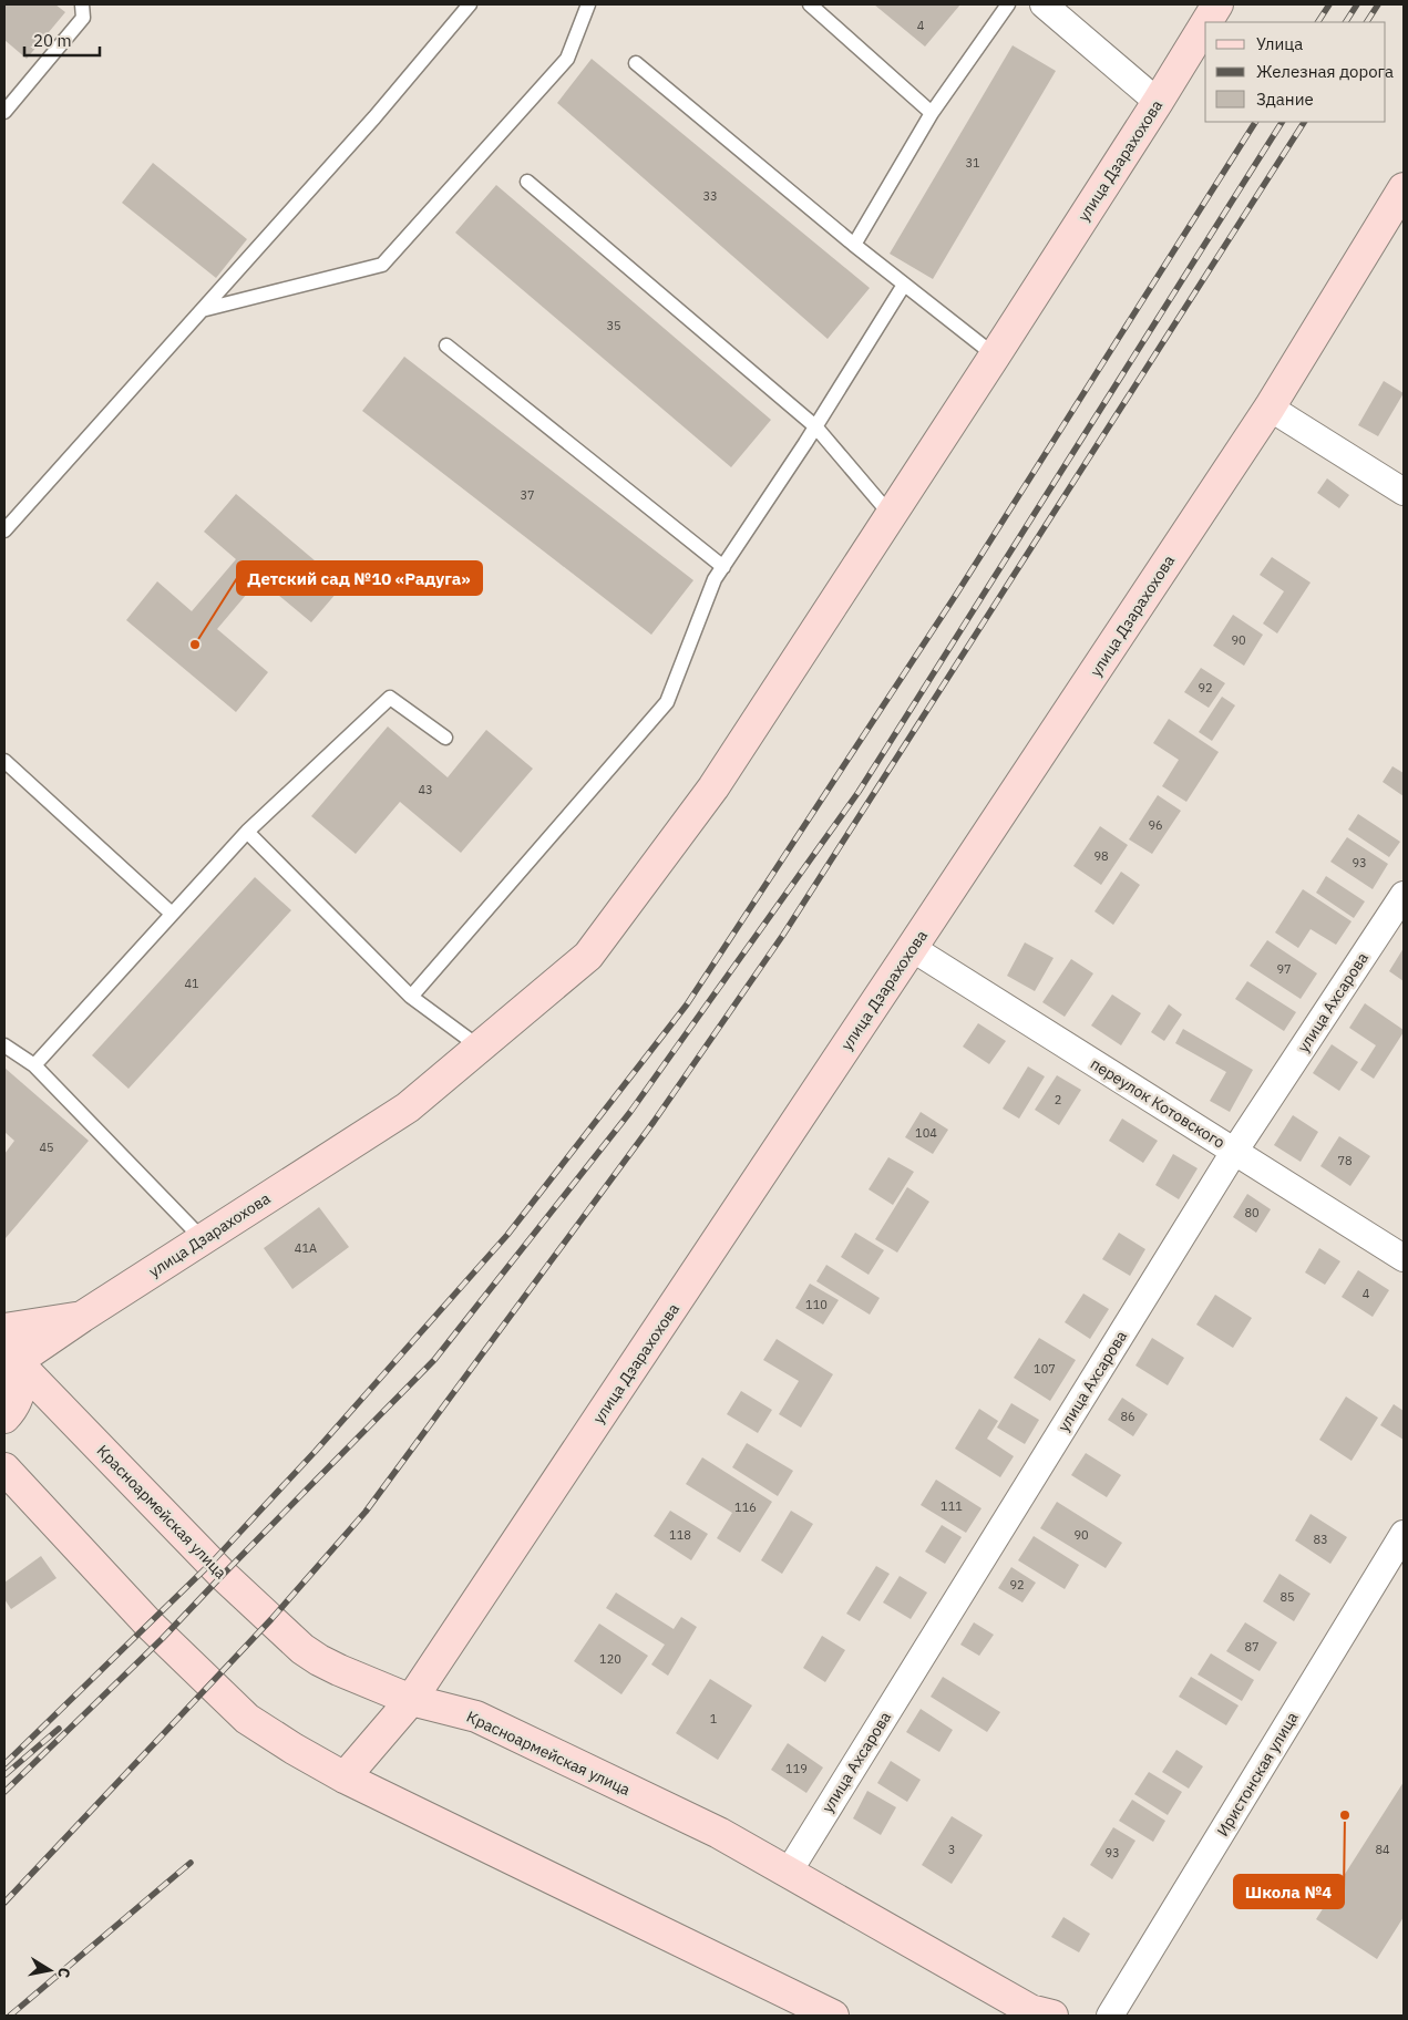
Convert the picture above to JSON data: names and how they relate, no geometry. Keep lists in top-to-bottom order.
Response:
{
  "streets": {
    "street": [
      "улица Дзарахохова",
      "улица Ахсарова",
      "переулок Котовского",
      "Красноармейская улица",
      "Иристонская улица"
    ]
  },
  "crossings": [
    ["улица Дзарахохова", "переулок Котовского"],
    ["улица Дзарахохова", "Красноармейская улица"],
    ["улица Ахсарова", "переулок Котовского"],
    ["улица Ахсарова", "Красноармейская улица"]
  ],
  "places": ["Детский сад №10 «Радуга»", "Школа №4"],
  "house_numbers": [
    "4",
    "31",
    "33",
    "35",
    "37",
    "90",
    "92",
    "43",
    "96",
    "98",
    "93",
    "97",
    "41",
    "2",
    "104",
    "45",
    "78",
    "80",
    "41А",
    "4",
    "110",
    "107",
    "86",
    "111",
    "116",
    "118",
    "90",
    "83",
    "92",
    "85",
    "87",
    "120",
    "1",
    "119",
    "3",
    "84",
    "93"
  ],
  "legend": ["Улица", "Железная дорога", "Здание"],
  "scale_bar": "20 m",
  "north": "right"
}
